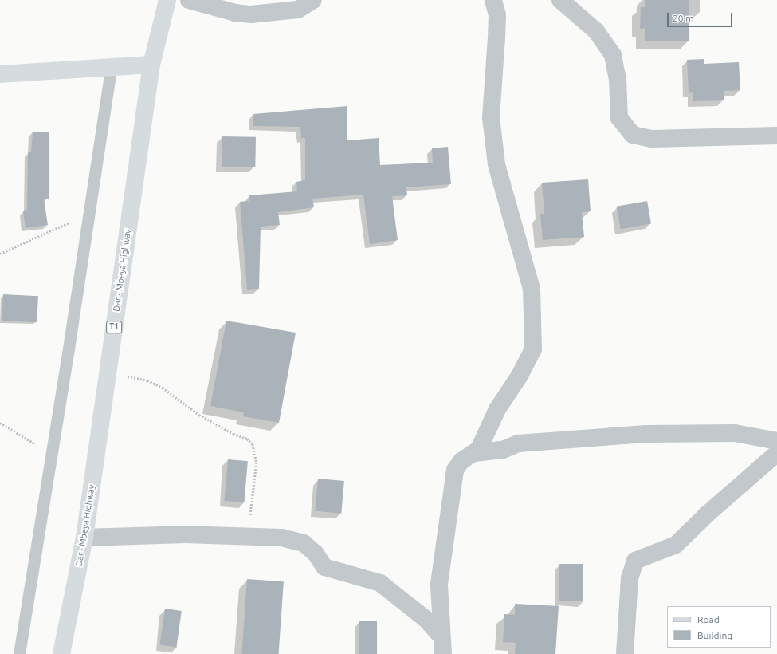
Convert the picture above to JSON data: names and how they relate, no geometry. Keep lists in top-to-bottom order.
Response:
{
  "streets": {
    "main road": ["Dar - Mbeya Highway", "T1"]
  },
  "legend": ["Road", "Building"],
  "scale_bar": "20 m"
}
